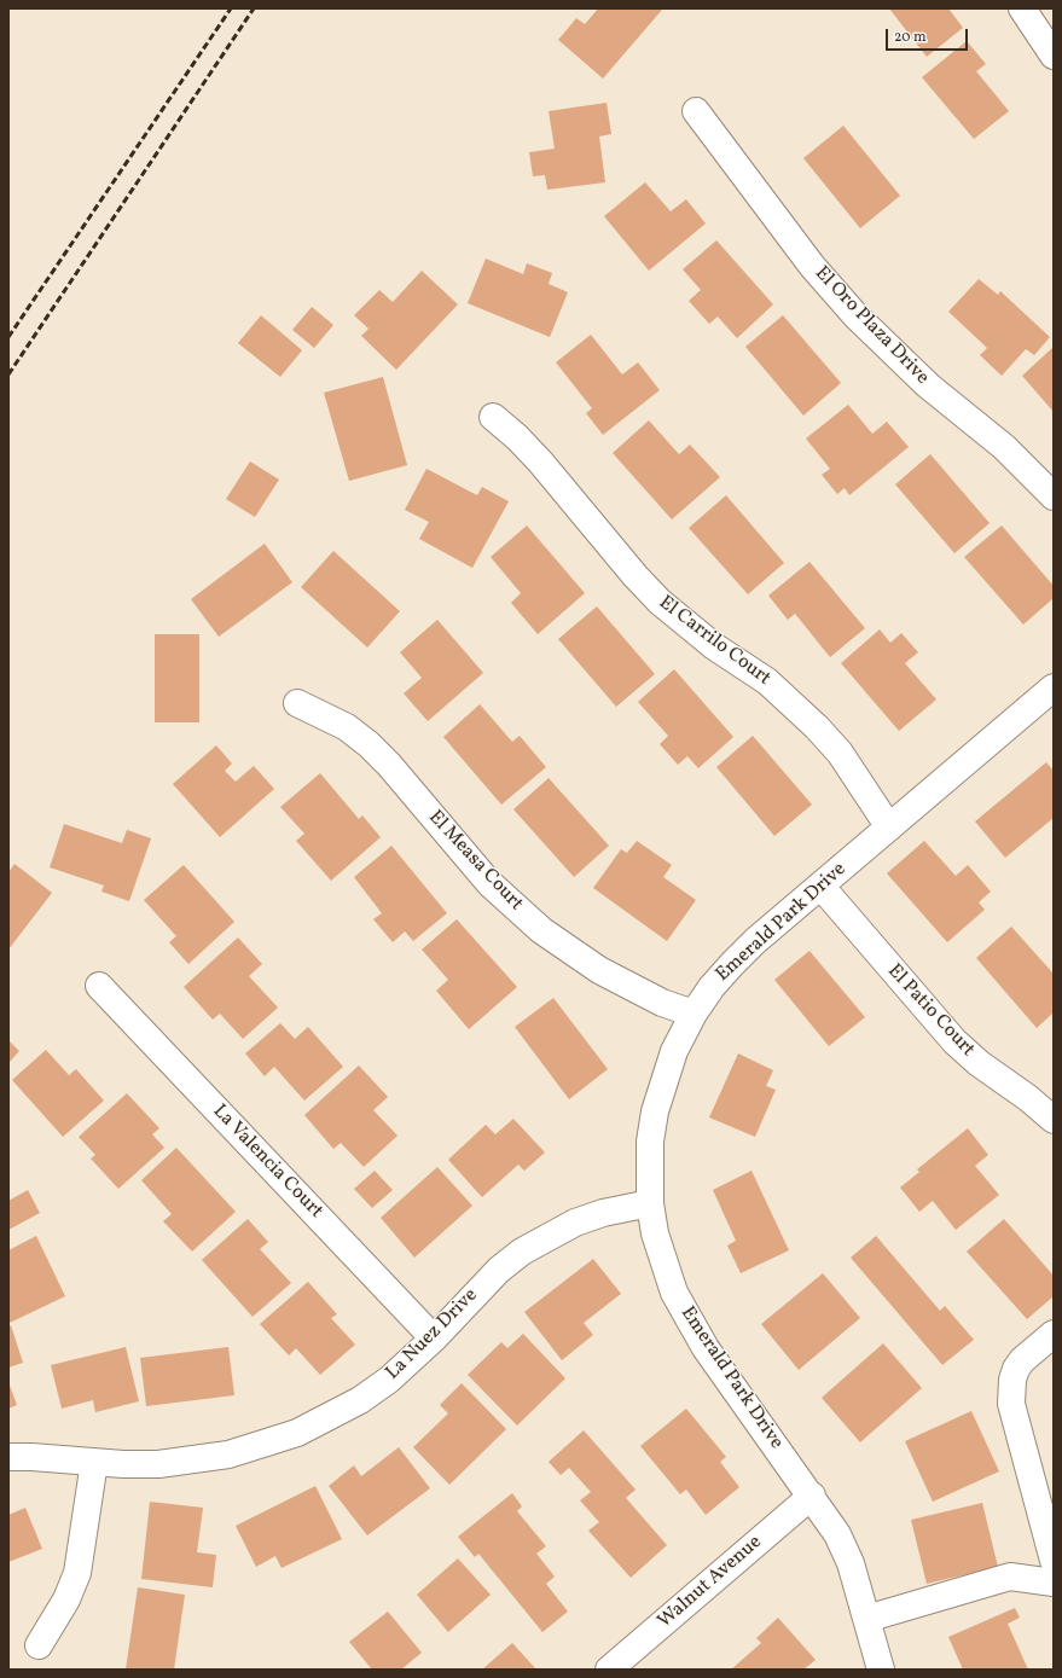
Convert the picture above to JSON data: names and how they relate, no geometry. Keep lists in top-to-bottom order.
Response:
{
  "streets": {
    "street": [
      "El Oro Plaza Drive",
      "El Carrilo Court",
      "El Measa Court",
      "Emerald Park Drive",
      "El Patio Court",
      "La Valencia Court",
      "La Nuez Drive",
      "Walnut Avenue"
    ]
  },
  "crossings": [
    ["El Carrilo Court", "Emerald Park Drive"],
    ["El Measa Court", "Emerald Park Drive"],
    ["Emerald Park Drive", "El Patio Court"],
    ["Emerald Park Drive", "La Nuez Drive"],
    ["Emerald Park Drive", "Walnut Avenue"],
    ["La Valencia Court", "La Nuez Drive"]
  ],
  "scale_bar": "20 m"
}
